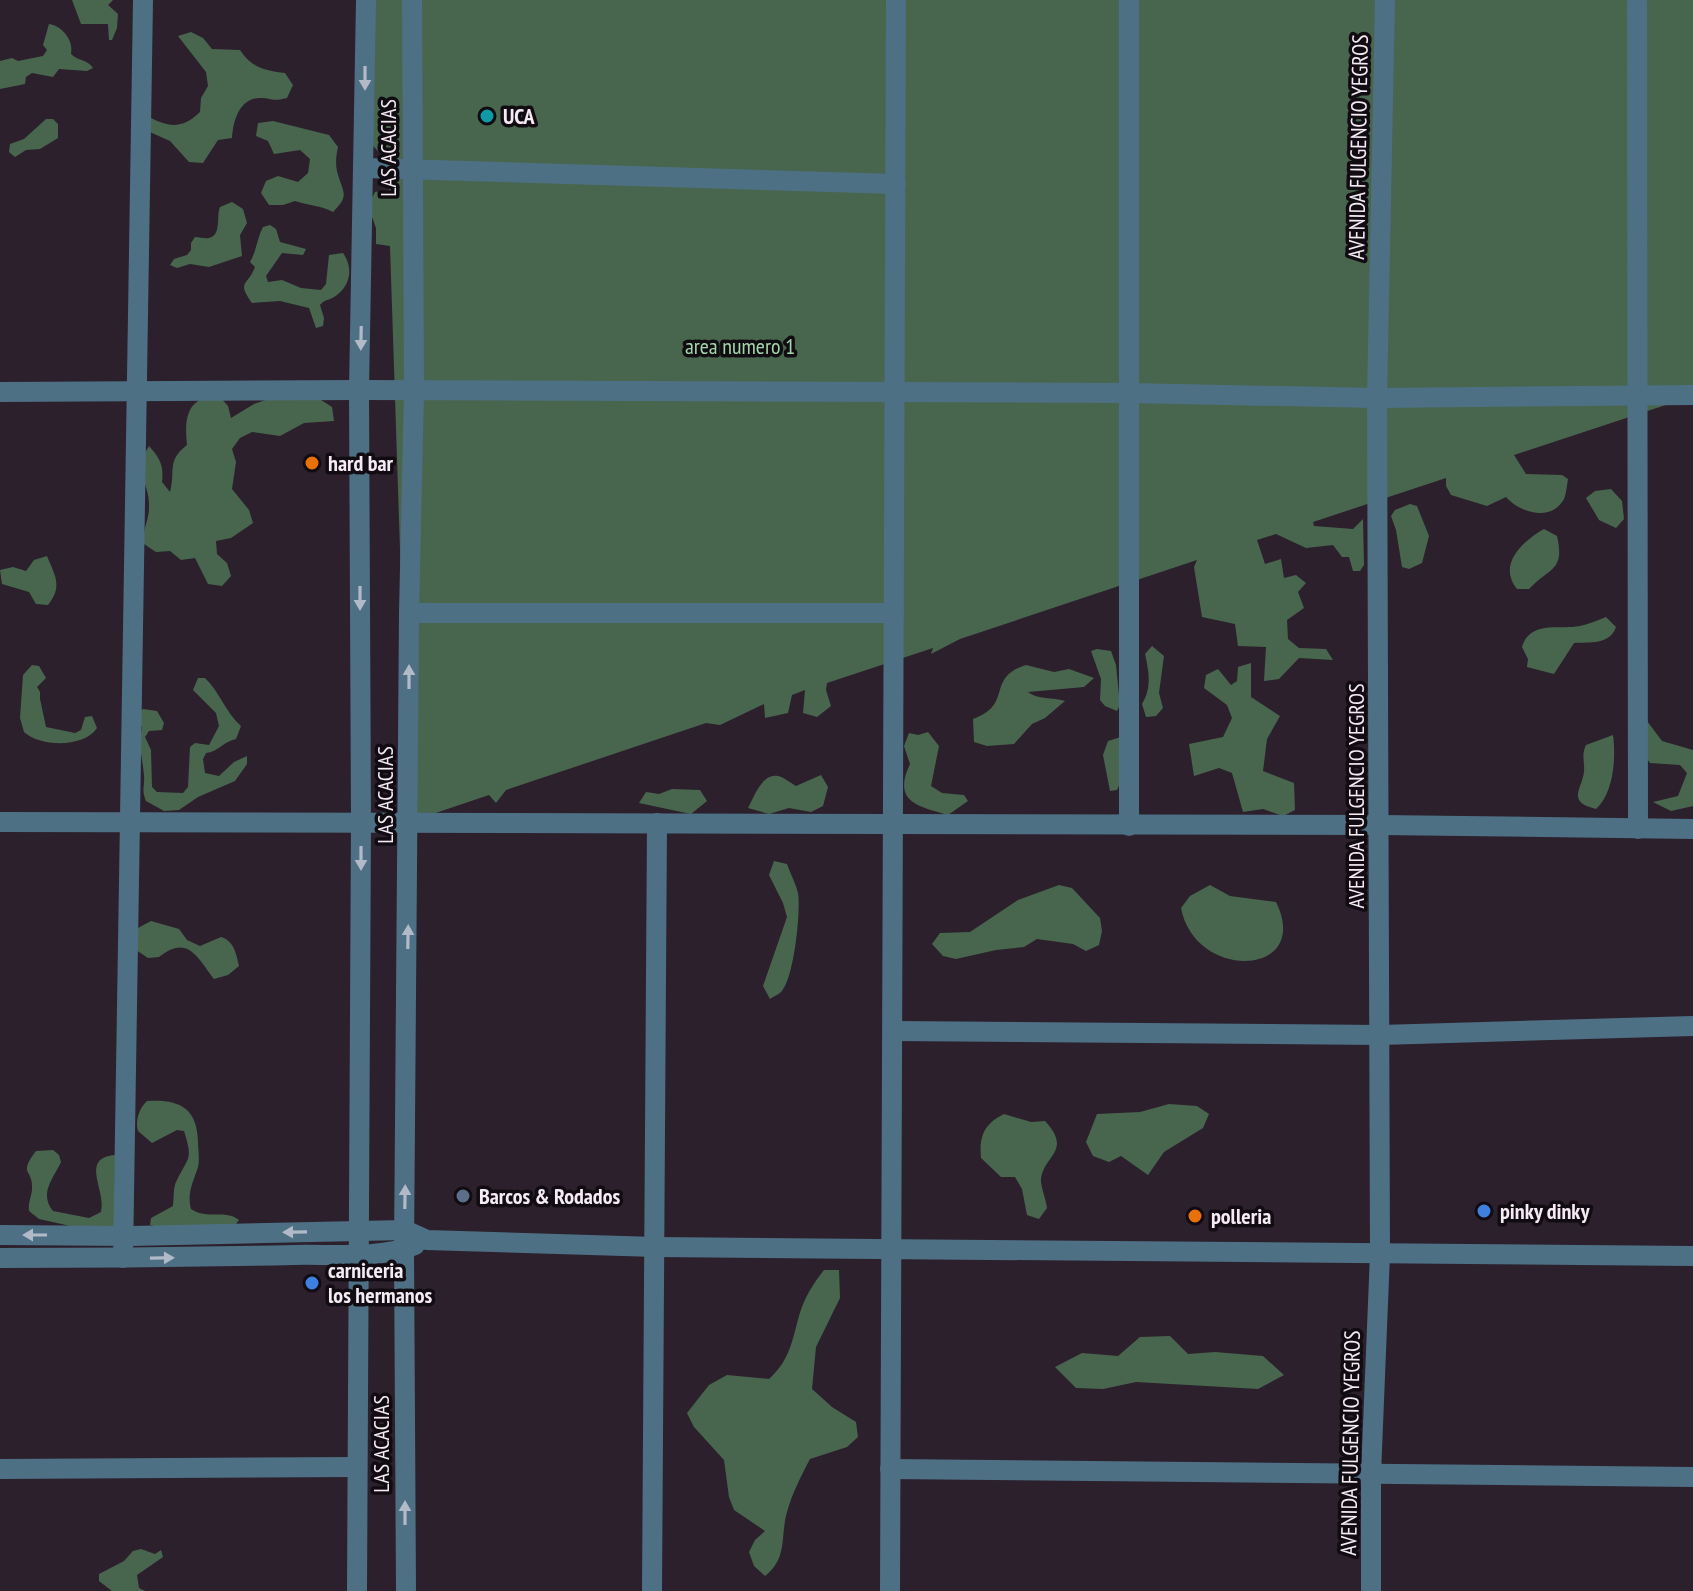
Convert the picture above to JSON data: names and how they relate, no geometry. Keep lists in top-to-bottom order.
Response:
{
  "streets": {
    "street": ["AVENIDA FULGENCIO YEGROS", "LAS ACACIAS"]
  },
  "parks": ["area numero 1"],
  "places": [
    "UCA",
    "hard bar",
    "Barcos & Rodados",
    "pinky dinky",
    "polleria",
    "carniceria los hermanos"
  ]
}
